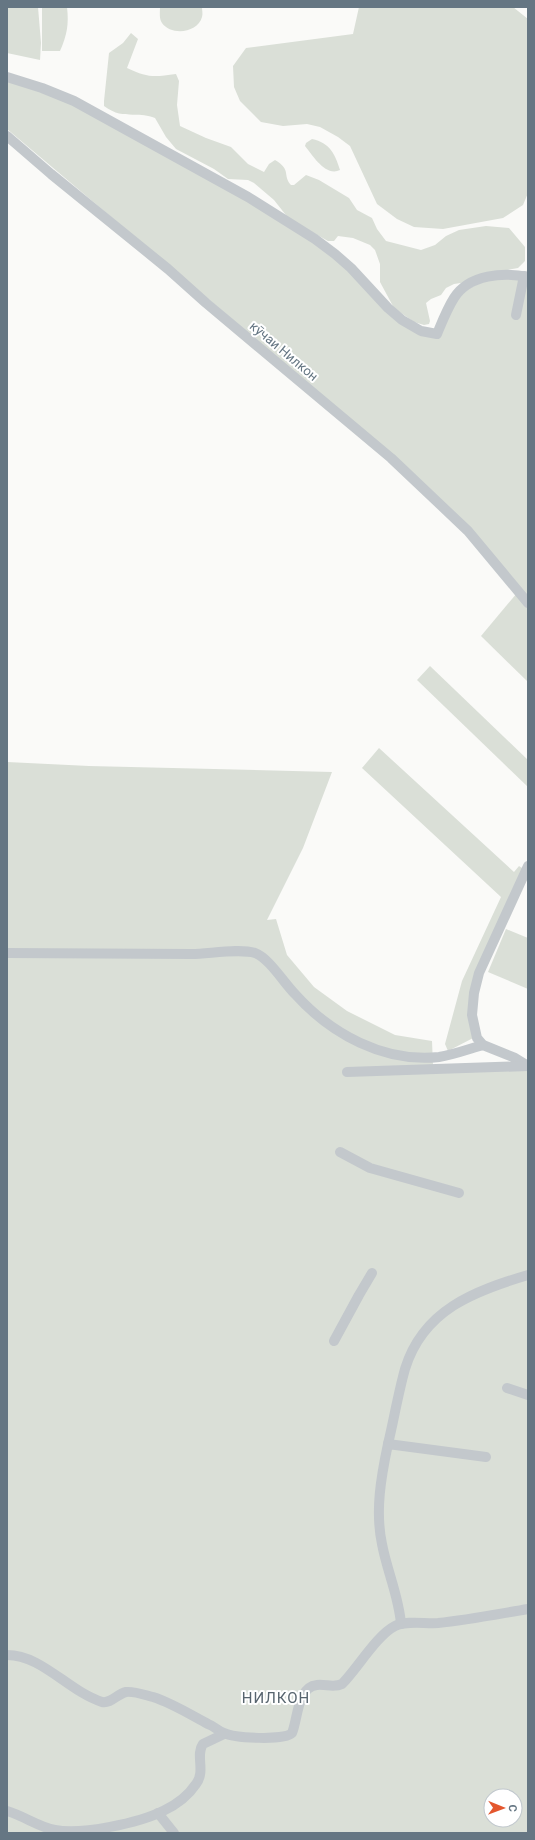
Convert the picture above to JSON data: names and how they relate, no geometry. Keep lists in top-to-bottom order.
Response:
{
  "streets": {
    "street": ["кӯчаи Нилкон"]
  },
  "districts": ["НИЛКОН"],
  "north": "right"
}
